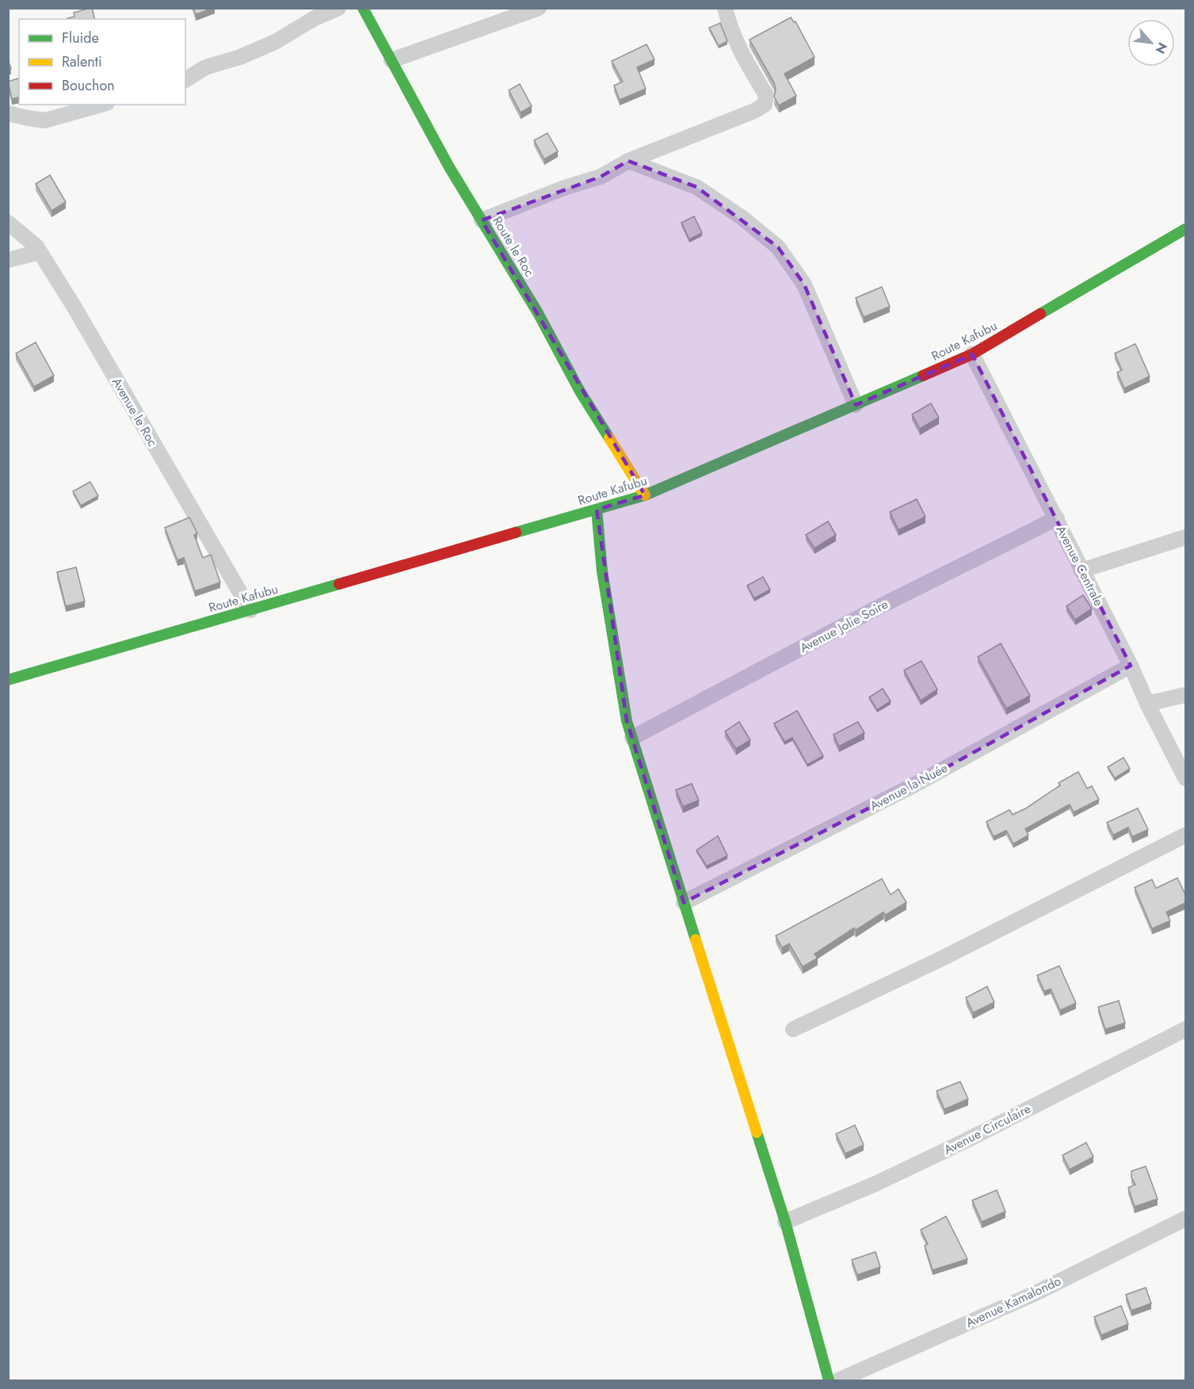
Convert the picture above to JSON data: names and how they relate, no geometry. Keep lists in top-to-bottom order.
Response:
{
  "streets": {
    "street": [
      "Route le Roc",
      "Route Kafubu",
      "Avenue le Roc",
      "Avenue Centrale",
      "Avenue Jolie Soire",
      "Avenue la Nuée",
      "Avenue Circulaire",
      "Avenue Kamalondo"
    ]
  },
  "crossings": [
    ["Route le Roc", "Route Kafubu"],
    ["Route Kafubu", "Avenue le Roc"],
    ["Route Kafubu", "Avenue Centrale"],
    ["Avenue Centrale", "Avenue Jolie Soire"],
    ["Avenue Centrale", "Avenue la Nuée"]
  ],
  "legend": ["Fluide", "Ralenti", "Bouchon"],
  "north": "bottom right"
}
